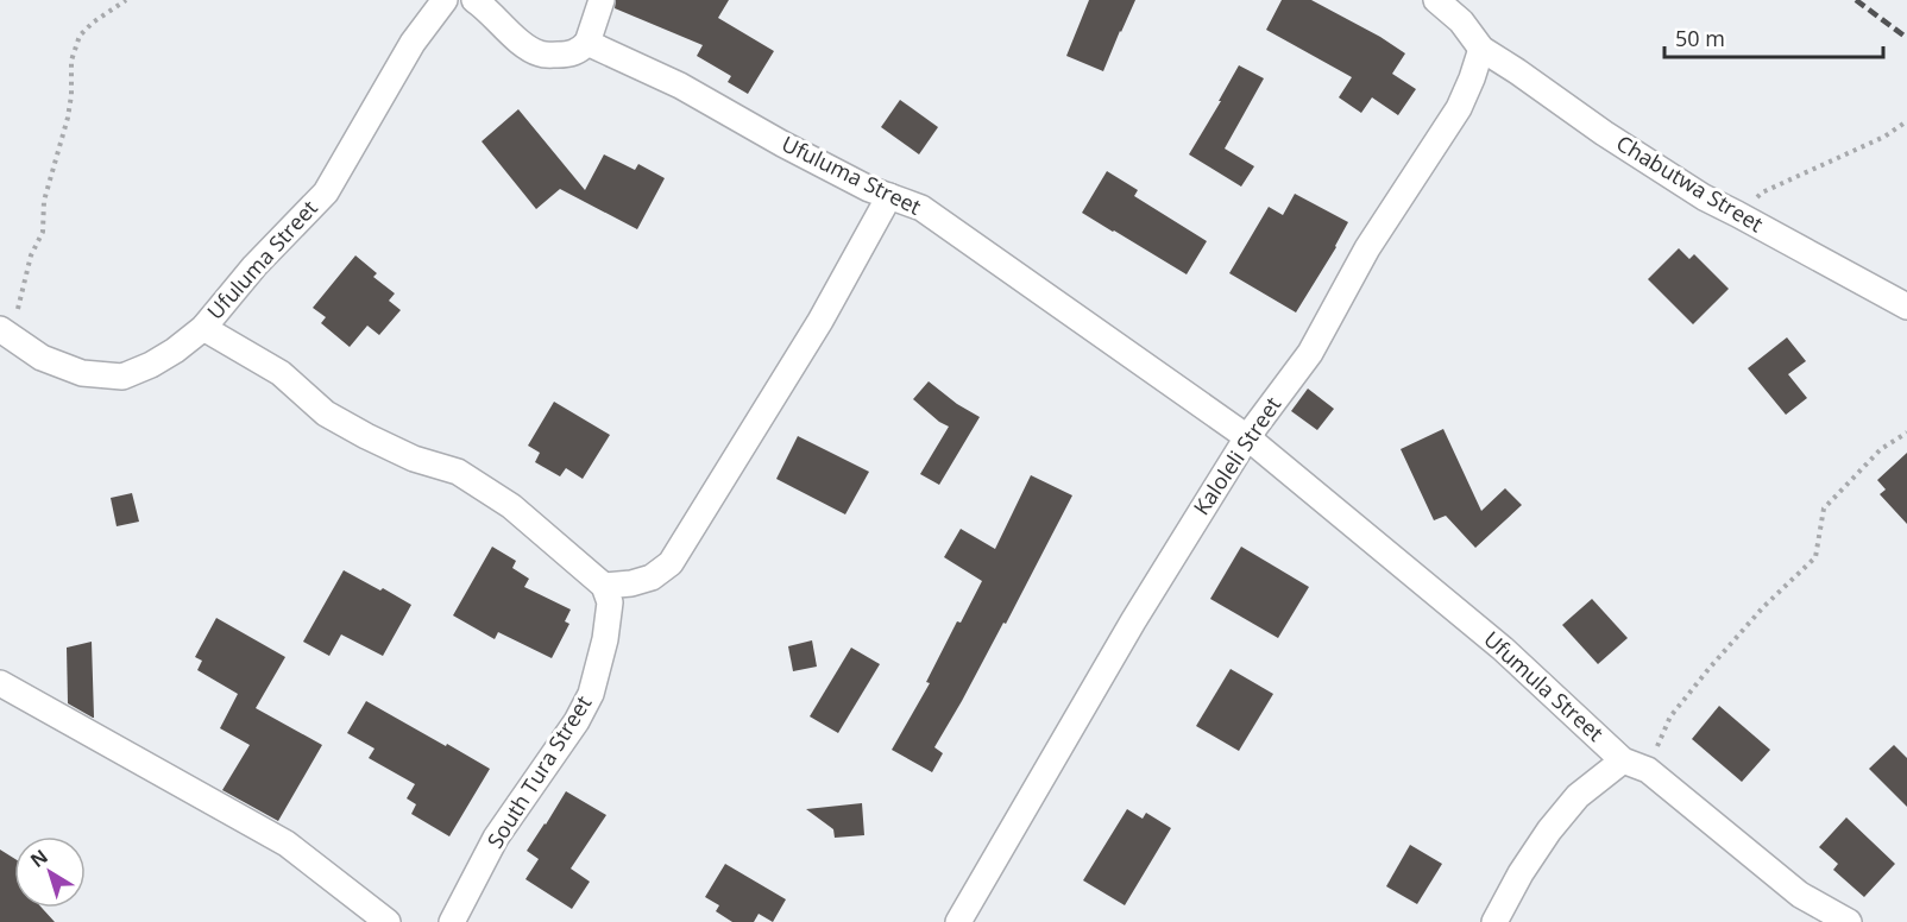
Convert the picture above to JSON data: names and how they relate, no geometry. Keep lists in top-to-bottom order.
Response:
{
  "streets": {
    "street": [
      "Ufuluma Street",
      "Chabutwa Street",
      "Kaloleli Street",
      "Ufumula Street",
      "South Tura Street"
    ]
  },
  "crossings": [
    ["Ufuluma Street", "Kaloleli Street"],
    ["Ufuluma Street", "Ufumula Street"],
    ["Chabutwa Street", "Kaloleli Street"],
    ["Kaloleli Street", "Ufumula Street"]
  ],
  "scale_bar": "50 m",
  "north": "top left"
}
